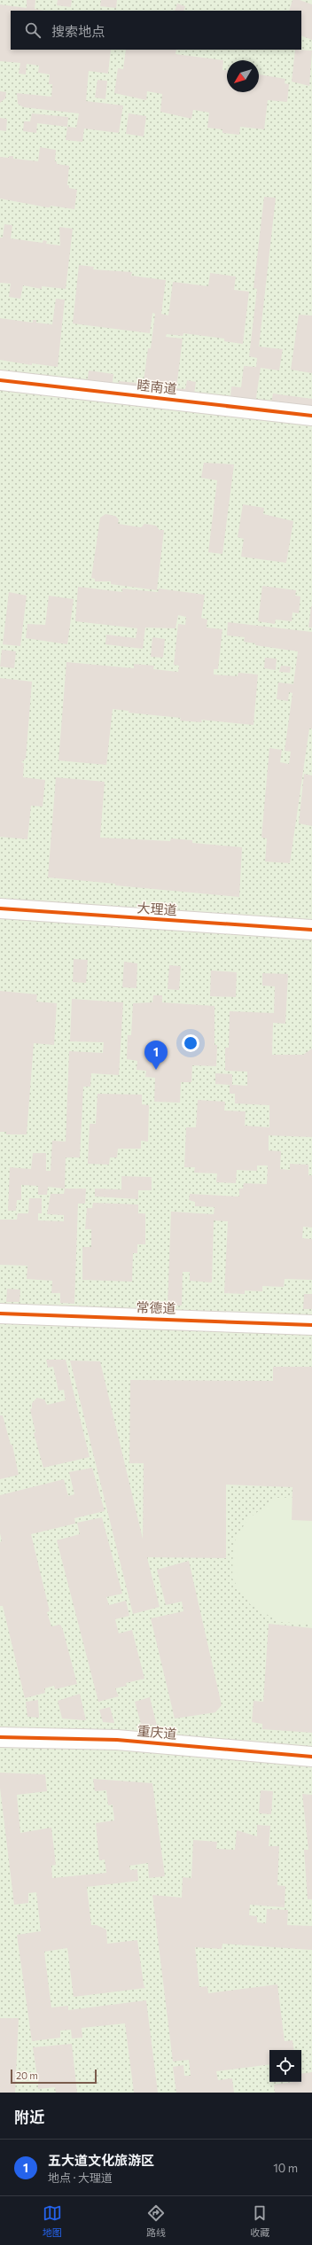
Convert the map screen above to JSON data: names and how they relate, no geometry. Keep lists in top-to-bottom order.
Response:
{
  "streets": {
    "street": [
      "睦南道",
      "大理道",
      "常德道",
      "重庆道"
    ]
  },
  "scale_bar": "20 m",
  "north": "bottom left",
  "page": {
    "search": "搜索地点",
    "pins": "1",
    "scale": "20 m",
    "heading": "附近",
    "list": [
      {
        "mark": "1",
        "name": "五大道文化旅游区",
        "note": "地点 · 大理道",
        "value": "10 m"
      }
    ],
    "nav": ["地图", "路线", "收藏"]
  }
}
